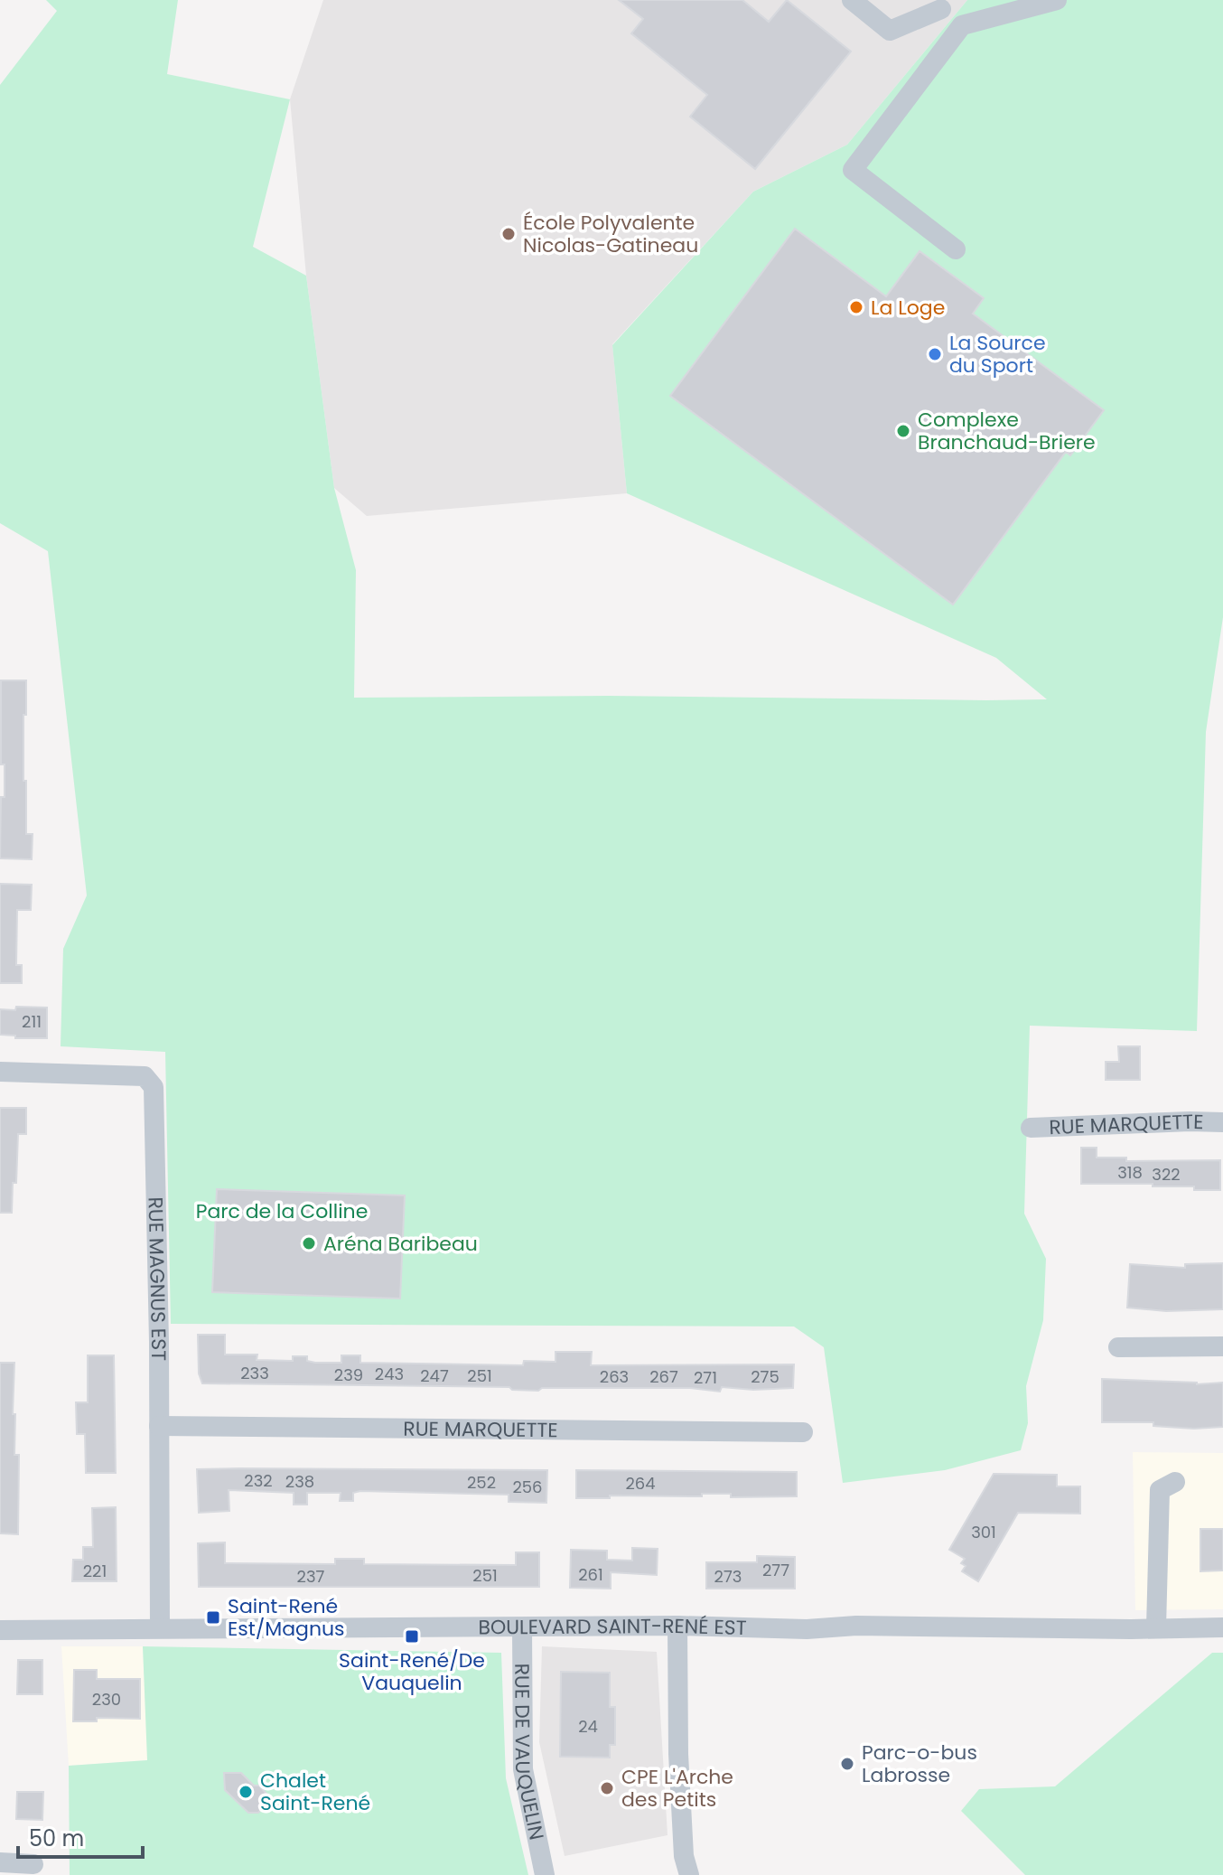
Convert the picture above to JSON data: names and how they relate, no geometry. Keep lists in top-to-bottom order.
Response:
{
  "streets": {
    "street": [
      "RUE MARQUETTE",
      "RUE MAGNUS EST",
      "BOULEVARD SAINT-RENÉ EST",
      "RUE DE VAUQUELIN"
    ]
  },
  "crossings": [
    ["RUE MARQUETTE", "RUE MAGNUS EST"],
    ["RUE MAGNUS EST", "BOULEVARD SAINT-RENÉ EST"],
    ["BOULEVARD SAINT-RENÉ EST", "RUE DE VAUQUELIN"]
  ],
  "parks": ["Parc de la Colline"],
  "places": {
    "other": [
      "École Polyvalente Nicolas-Gatineau",
      "La Loge",
      "La Source du Sport",
      "Complexe Branchaud-Briere",
      "Aréna Baribeau",
      "Parc-o-bus Labrosse",
      "CPE L'Arche des Petits",
      "Chalet Saint-René"
    ],
    "transit": ["Saint-René Est/Magnus", "Saint-René/De Vauquelin"]
  },
  "house_numbers": [
    "211",
    "318",
    "322",
    "233",
    "243",
    "239",
    "247",
    "251",
    "263",
    "267",
    "275",
    "271",
    "232",
    "238",
    "252",
    "264",
    "256",
    "301",
    "277",
    "221",
    "261",
    "251",
    "237",
    "273",
    "230",
    "24"
  ],
  "scale_bar": "50 m"
}
